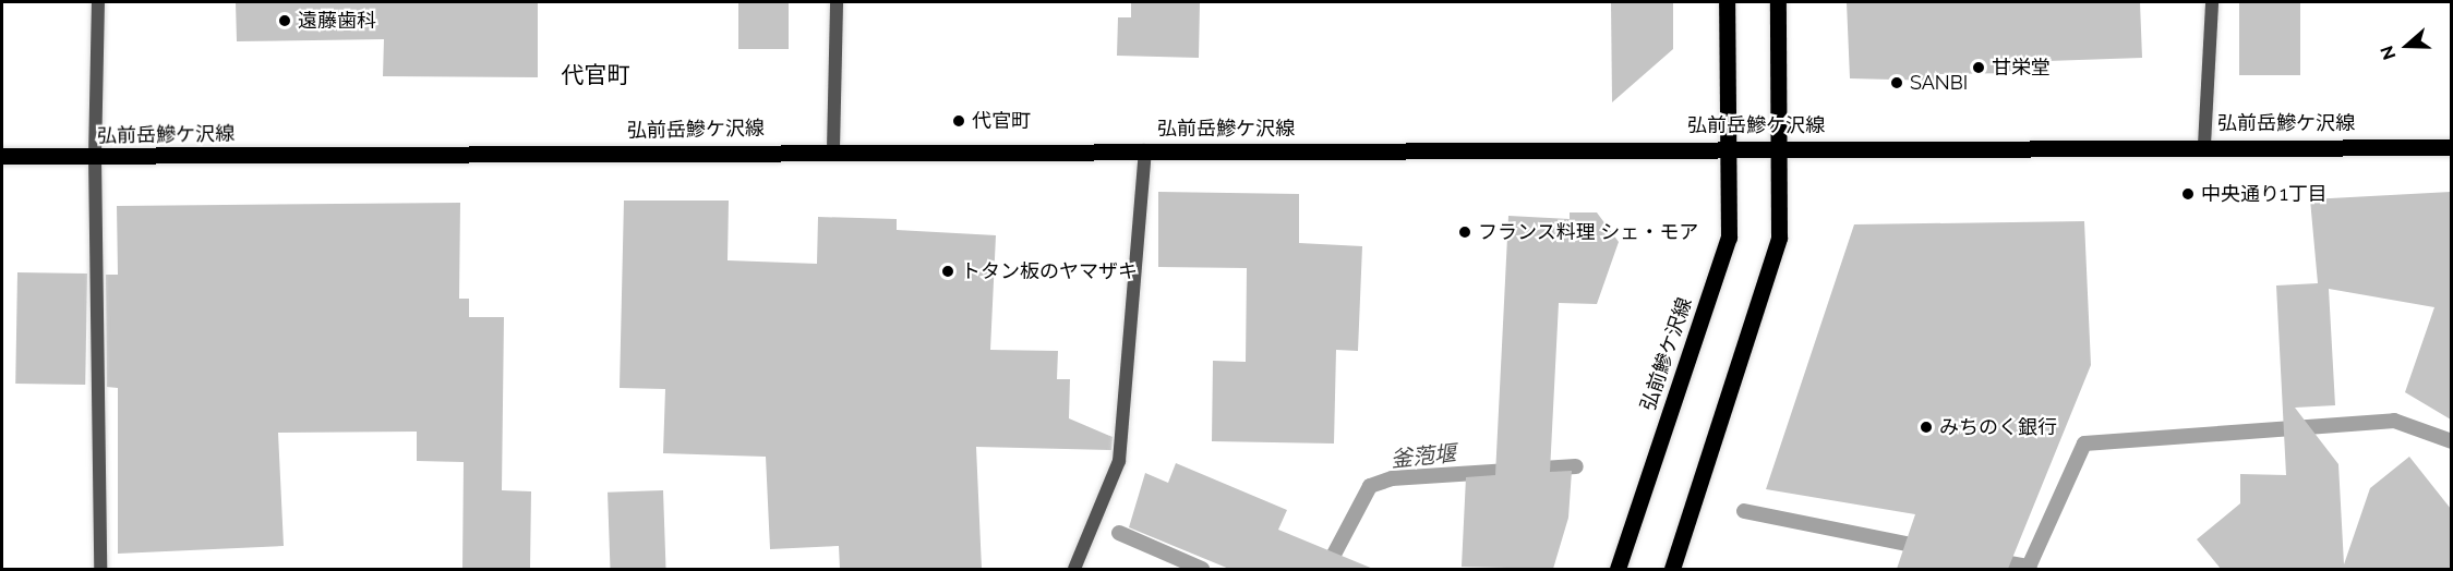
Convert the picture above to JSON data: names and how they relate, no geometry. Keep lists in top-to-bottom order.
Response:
{
  "streets": {
    "main road": ["弘前岳鰺ケ沢線", "弘前鰺ケ沢線"]
  },
  "crossings": [
    ["弘前岳鰺ケ沢線", "弘前鰺ケ沢線"]
  ],
  "districts": ["代官町"],
  "water": ["釜萢堰"],
  "places": [
    "遠藤歯科",
    "甘栄堂",
    "SANBI",
    "代官町",
    "中央通り1丁目",
    "フランス料理 シェ・モア",
    "トタン板のヤマザキ",
    "みちのく銀行"
  ],
  "north": "left"
}
